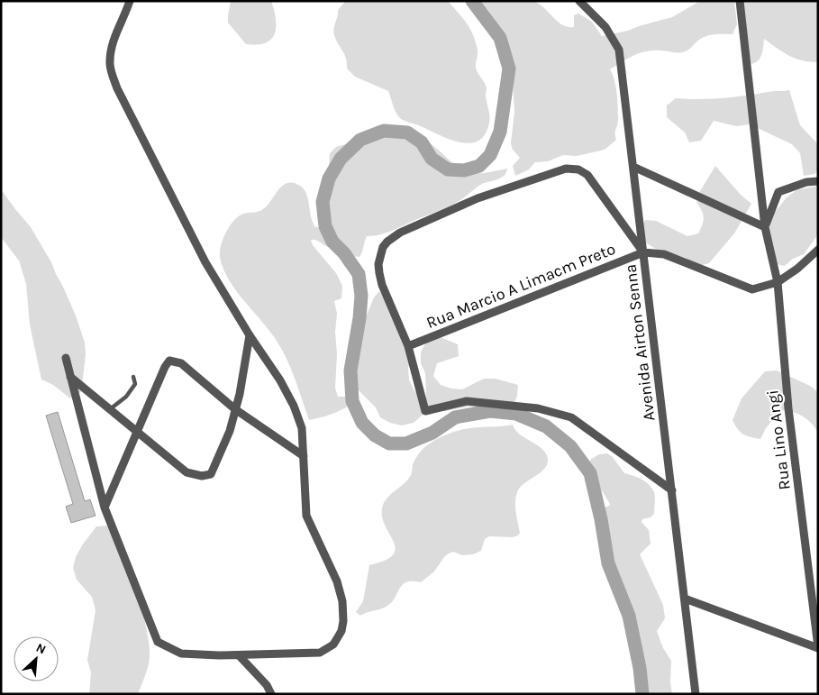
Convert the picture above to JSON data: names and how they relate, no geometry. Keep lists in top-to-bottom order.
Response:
{
  "streets": {
    "street": ["Rua Marcio A Limacm Preto", "Avenida Airton Senna", "Rua Lino Angi"]
  },
  "crossings": [
    ["Rua Marcio A Limacm Preto", "Avenida Airton Senna"]
  ],
  "north": "top right"
}
